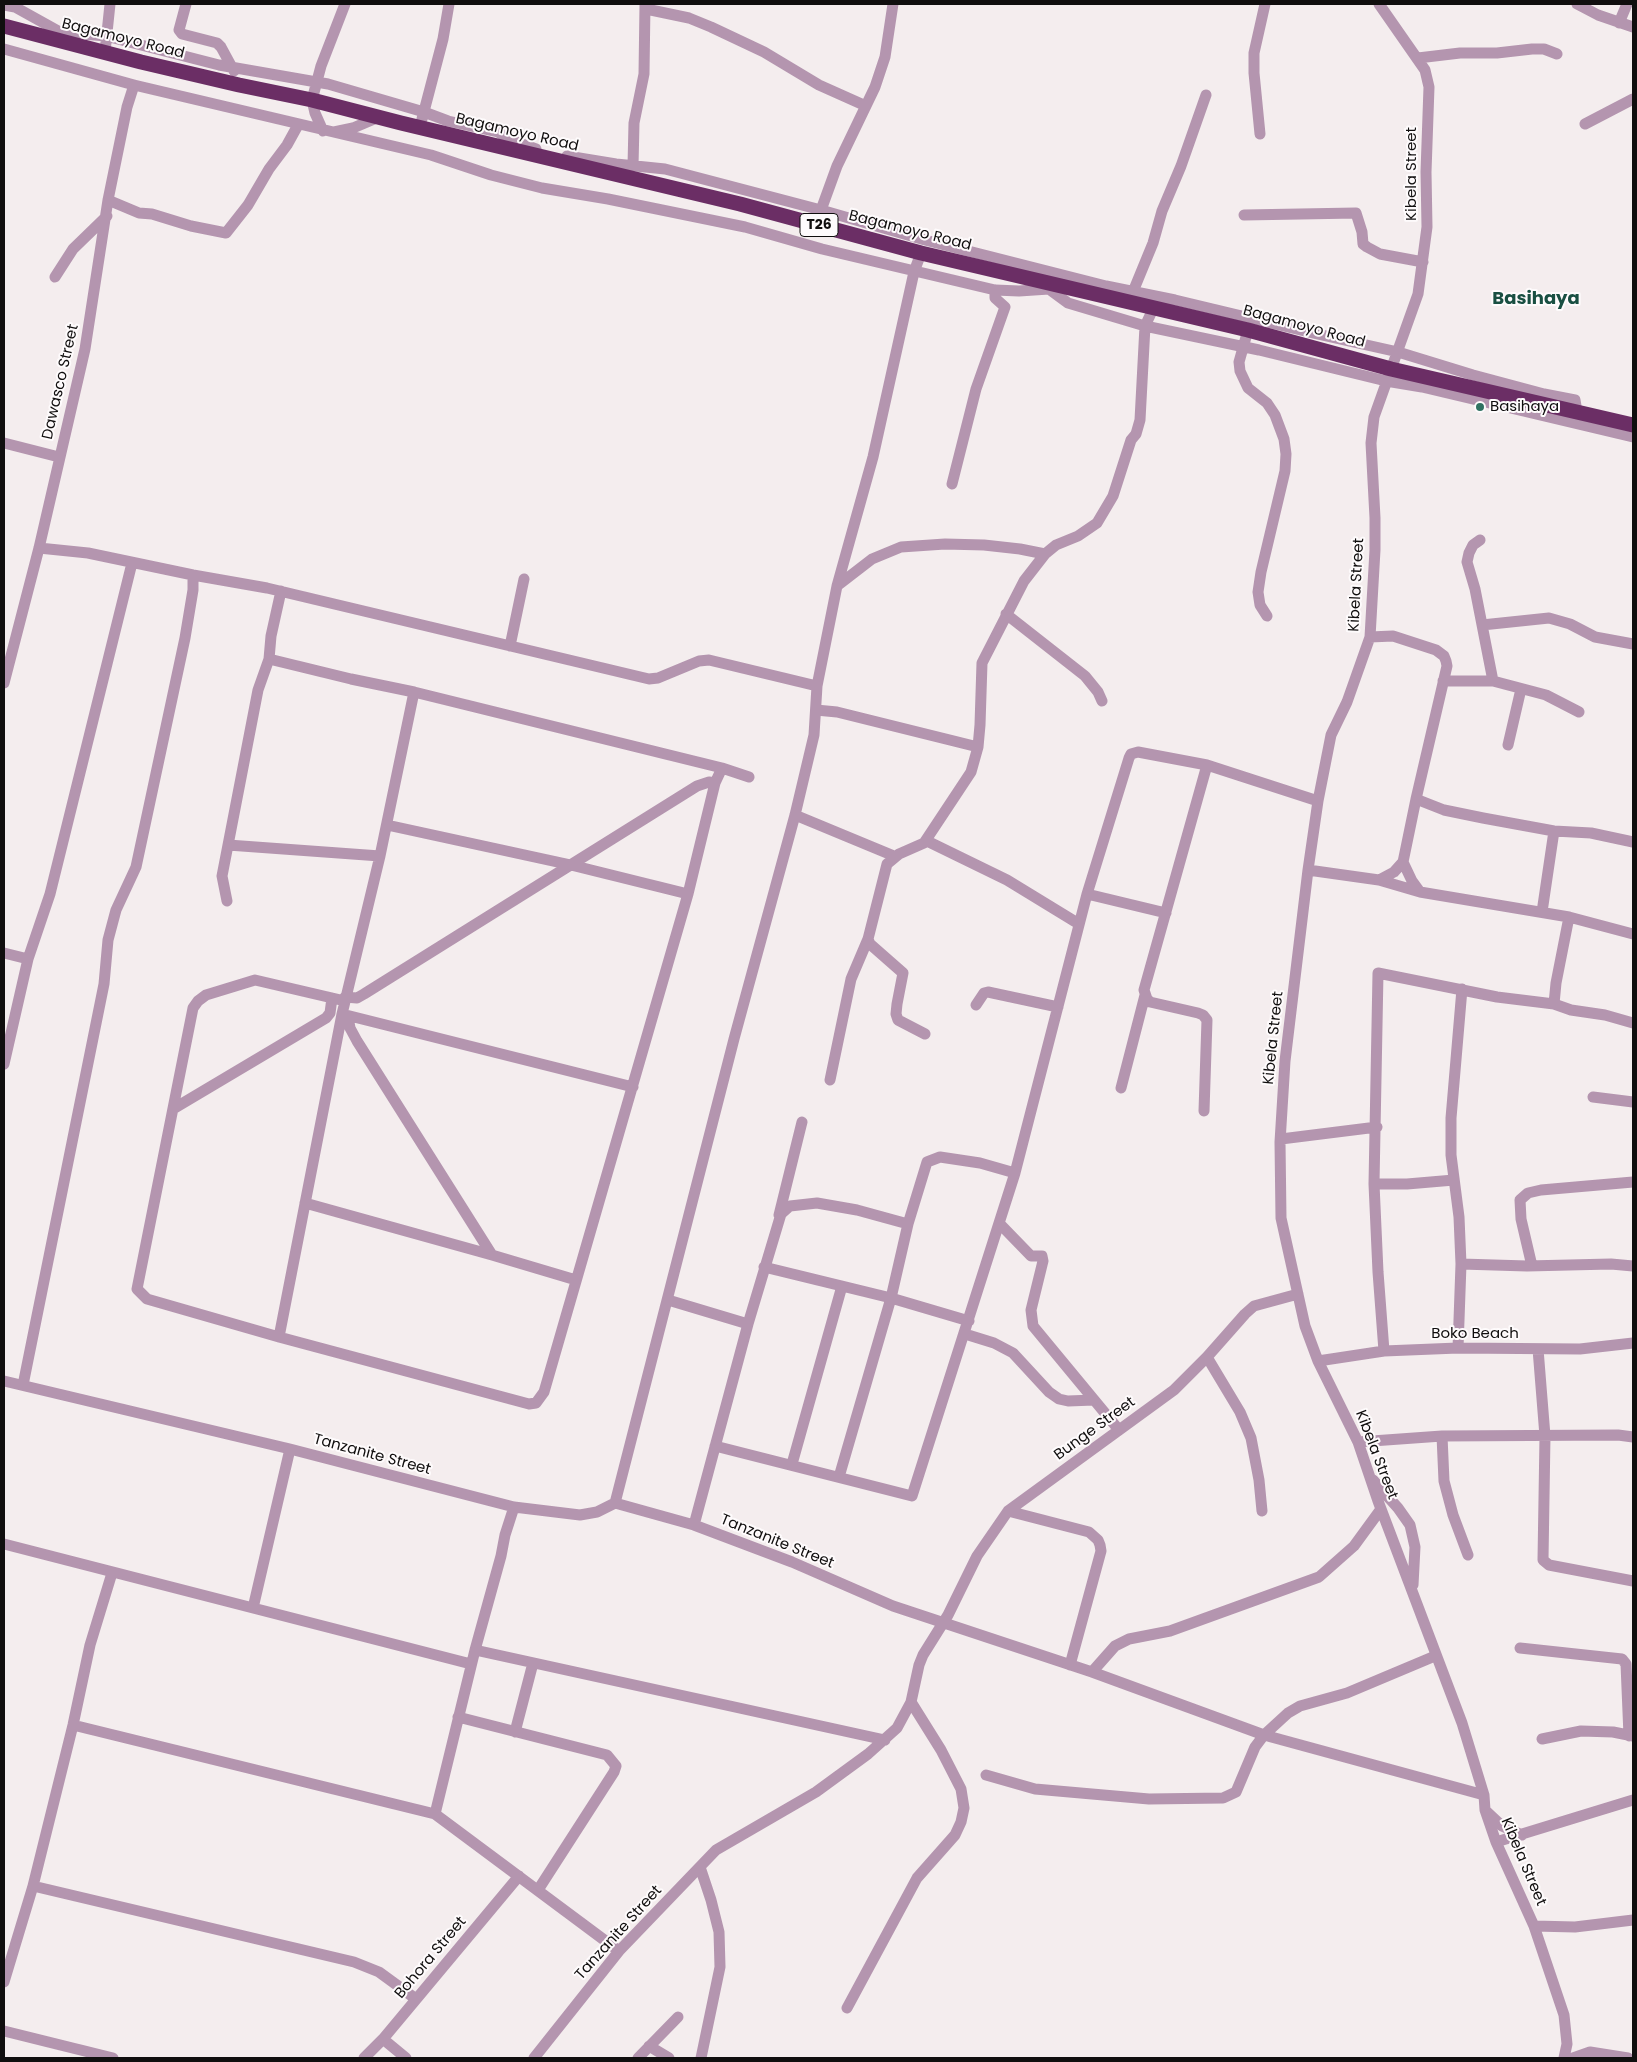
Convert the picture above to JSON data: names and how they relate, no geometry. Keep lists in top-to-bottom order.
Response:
{
  "streets": {
    "highway": ["Bagamoyo Road", "T26"],
    "street": [
      "Kibela Street",
      "Dawasco Street",
      "Boko Beach",
      "Bunge Street",
      "Tanzanite Street",
      "Bohora Street"
    ]
  },
  "crossings": [
    ["Bagamoyo Road", "Kibela Street"],
    ["Kibela Street", "Boko Beach"],
    ["Kibela Street", "Bunge Street"],
    ["Bunge Street", "Tanzanite Street"]
  ],
  "districts": ["Basihaya"],
  "places": ["Basihaya"]
}
